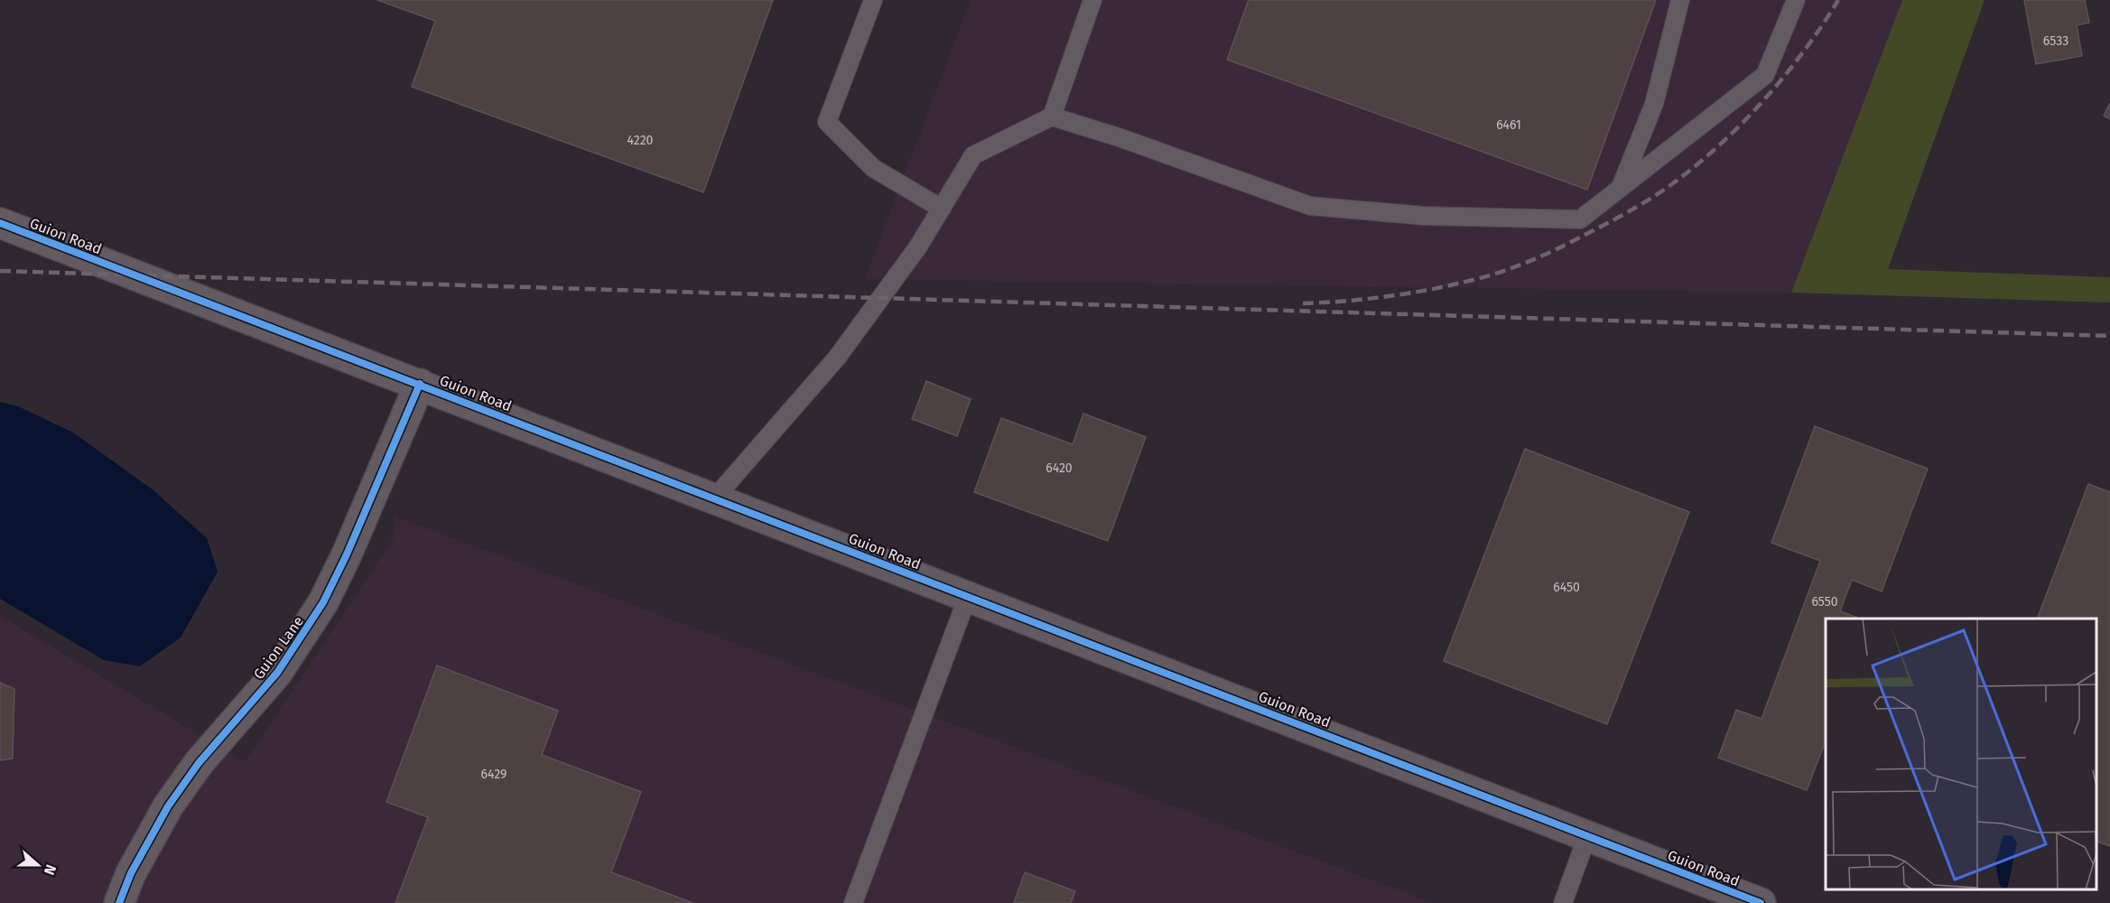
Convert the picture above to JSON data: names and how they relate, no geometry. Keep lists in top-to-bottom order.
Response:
{
  "streets": {
    "street": ["Guion Road", "Guion Lane"]
  },
  "crossings": [
    ["Guion Road", "Guion Lane"]
  ],
  "house_numbers": [
    "6533",
    "6461",
    "4220",
    "6420",
    "6450",
    "6550",
    "6429"
  ],
  "north": "right"
}
